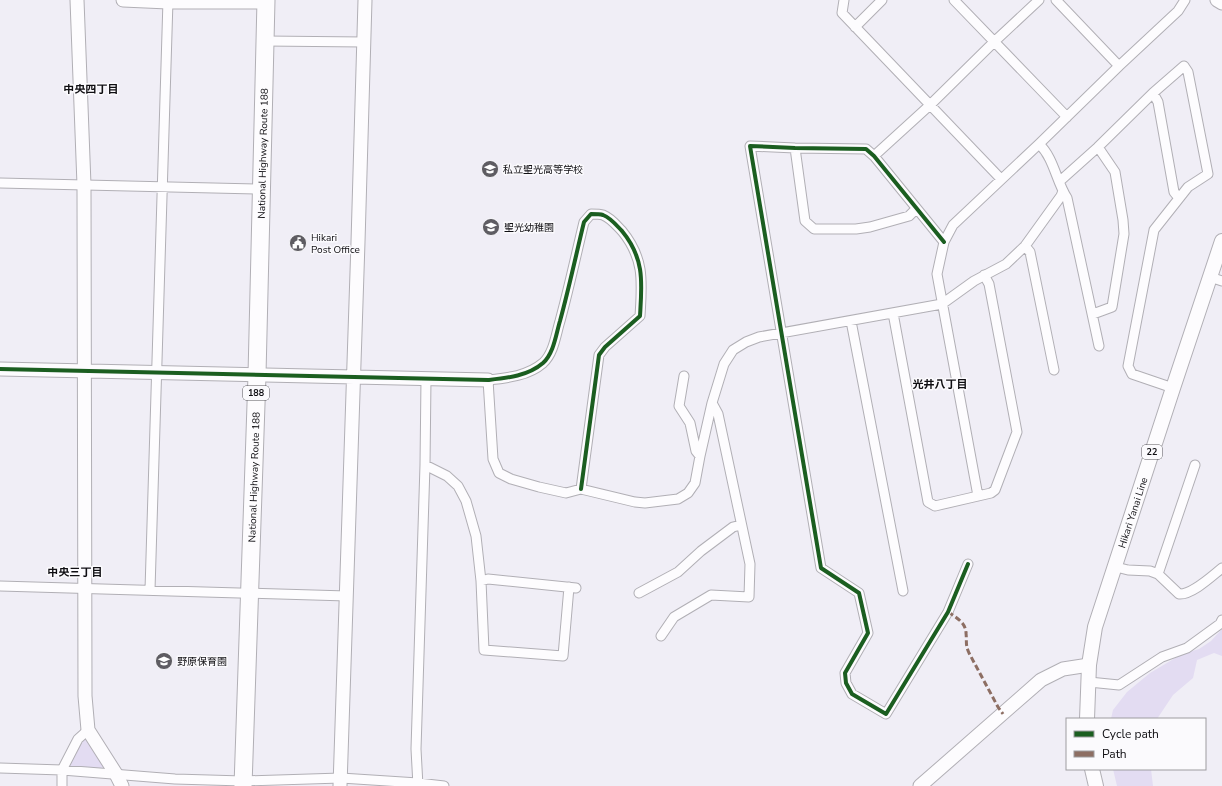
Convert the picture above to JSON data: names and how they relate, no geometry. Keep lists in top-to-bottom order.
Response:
{
  "streets": {
    "highway": ["National Highway Route 188", "188"],
    "main road": ["22", "Hikari Yanai Line"]
  },
  "districts": ["中央四丁目", "光井八丁目", "中央三丁目"],
  "places": {
    "school or university": ["私立聖光高等学校", "聖光幼稚園", "野原保育園"],
    "public building": ["Hikari Post Office"]
  },
  "legend": ["Cycle path", "Path"]
}
